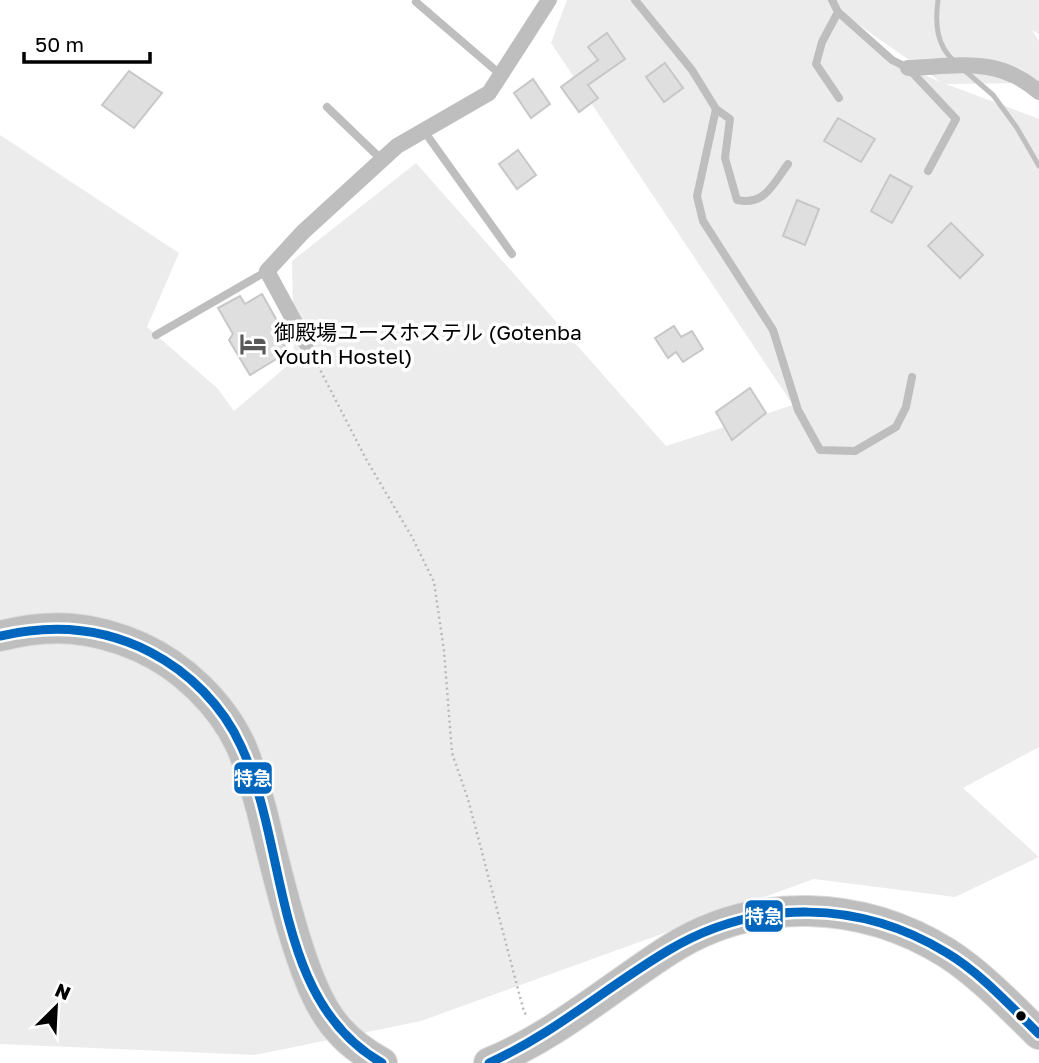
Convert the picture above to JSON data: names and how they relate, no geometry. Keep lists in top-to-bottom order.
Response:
{
  "places": {
    "hotel": ["御殿場ユースホステル (Gotenba Youth Hostel)"]
  },
  "lines": ["transit line 特急"],
  "scale_bar": "50 m",
  "north": "top right"
}
